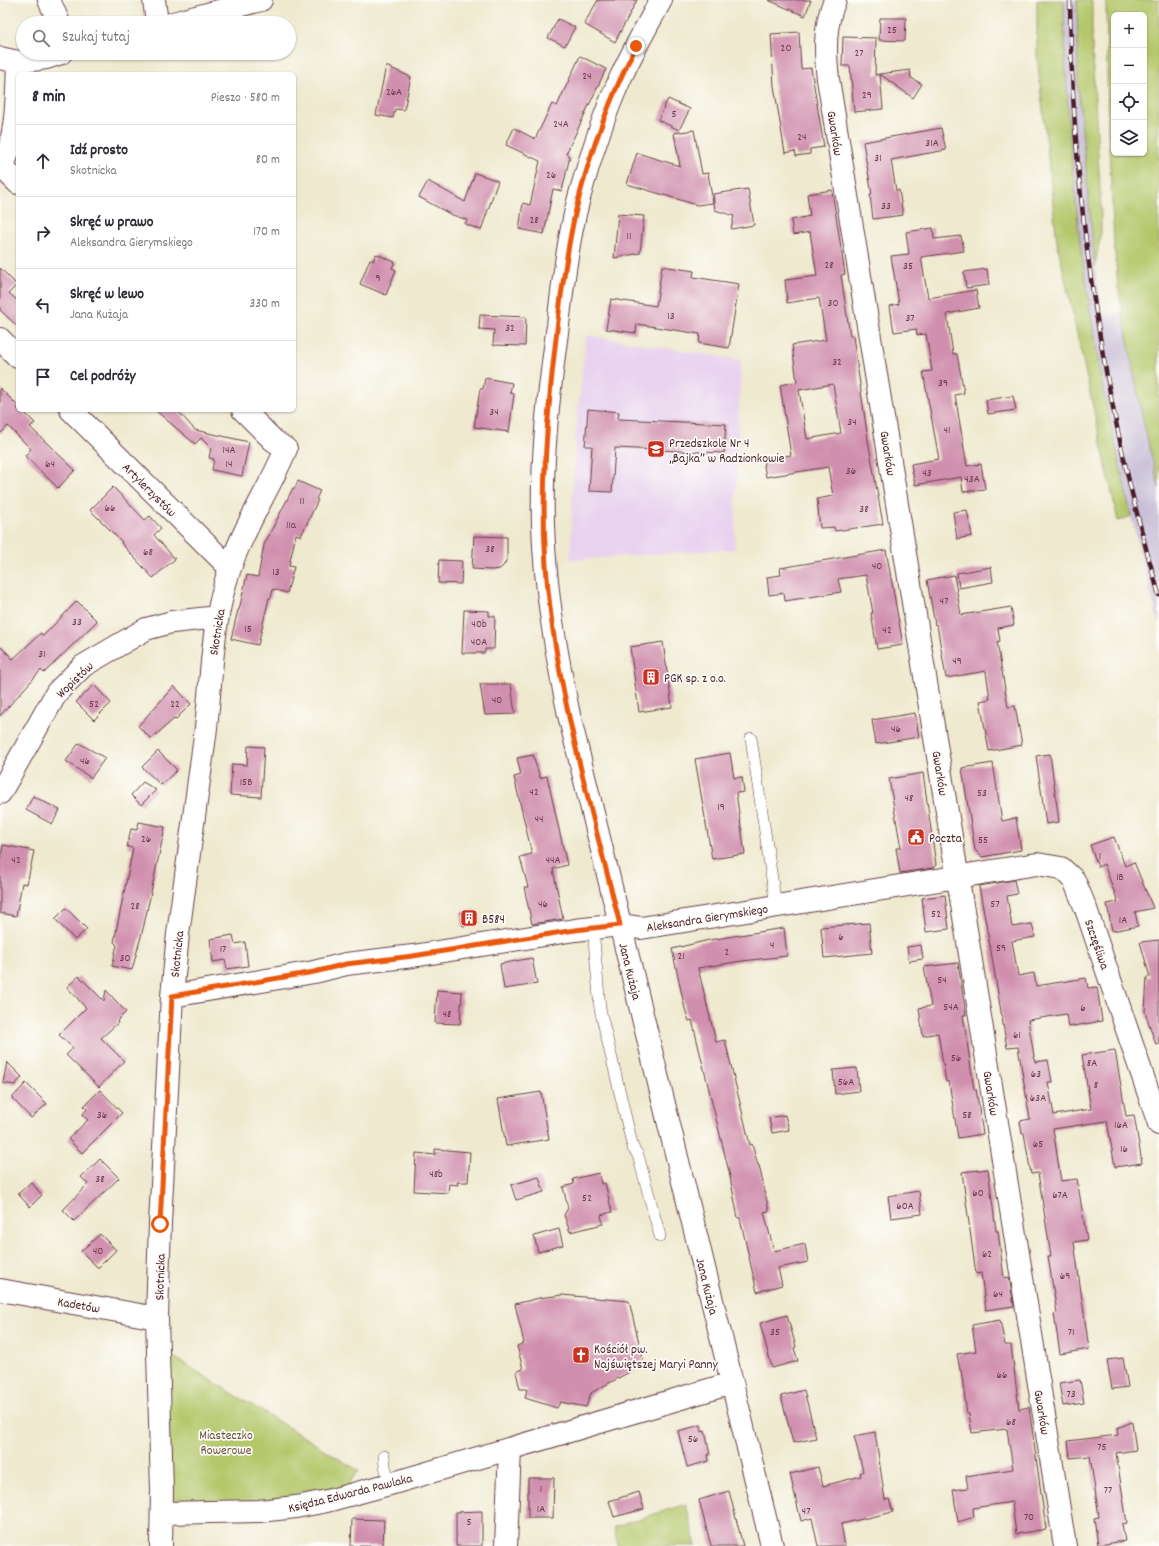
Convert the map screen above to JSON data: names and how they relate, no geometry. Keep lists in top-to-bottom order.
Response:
{
  "streets": {
    "street": [
      "Gwarków",
      "Artylerzystów",
      "Skotnicka",
      "Wopistów",
      "Aleksandra Gierymskiego",
      "Szczęśliwa",
      "Jana Kużaja",
      "Kadetów",
      "Księdza Edwarda Pawlaka"
    ]
  },
  "crossings": [
    ["Gwarków", "Aleksandra Gierymskiego"],
    ["Gwarków", "Szczęśliwa"],
    ["Artylerzystów", "Skotnicka"],
    ["Skotnicka", "Wopistów"],
    ["Skotnicka", "Aleksandra Gierymskiego"],
    ["Skotnicka", "Kadetów"],
    ["Skotnicka", "Księdza Edwarda Pawlaka"],
    ["Aleksandra Gierymskiego", "Szczęśliwa"],
    ["Aleksandra Gierymskiego", "Jana Kużaja"],
    ["Jana Kużaja", "Księdza Edwarda Pawlaka"]
  ],
  "parks": ["Miasteczko Rowerowe"],
  "places": {
    "school or university": ["Przedszkole Nr 4 „Bajka” w Radzionkowie"],
    "building": ["PGK sp. z o.o.", "B584"],
    "public building": ["Poczta"],
    "church": ["Kościół pw. Najświętszej Maryi Panny"]
  },
  "house_numbers": [
    "25",
    "20",
    "27",
    "24",
    "26A",
    "29",
    "5",
    "24A",
    "24",
    "31A",
    "31",
    "26",
    "33",
    "28",
    "11",
    "28",
    "35",
    "9",
    "30",
    "13",
    "37",
    "32",
    "32",
    "39",
    "34",
    "34",
    "41",
    "14A",
    "64",
    "14",
    "36",
    "43",
    "43A",
    "11",
    "66",
    "38",
    "11a",
    "38",
    "68",
    "40",
    "13",
    "47",
    "33",
    "40b",
    "15",
    "42",
    "40A",
    "31",
    "49",
    "40",
    "52",
    "22",
    "46",
    "46",
    "15B",
    "42",
    "53",
    "48",
    "19",
    "44",
    "26",
    "55",
    "1",
    "42",
    "44A",
    "1B",
    "46",
    "57",
    "28",
    "52",
    "1A",
    "6",
    "4",
    "59",
    "17",
    "2",
    "21",
    "30",
    "54",
    "54A",
    "6",
    "48",
    "61",
    "56",
    "8A",
    "63",
    "56A",
    "8",
    "63A",
    "36",
    "58",
    "16A",
    "65",
    "16",
    "48b",
    "38",
    "60",
    "67A",
    "52",
    "60A",
    "40",
    "62",
    "69",
    "64",
    "35",
    "71",
    "66",
    "73",
    "68",
    "56",
    "75",
    "1",
    "77",
    "1A",
    "47",
    "70",
    "5"
  ],
  "page": {
    "map_buttons": ["+", "−"],
    "search": "Szukaj tutaj",
    "heading": ["8 min", "Pieszo · 580 m"],
    "list": [
      ["Idź prosto", "Skotnicka", "80 m"],
      ["Skręć w prawo", "Aleksandra Gierymskiego", "170 m"],
      ["Skręć w lewo", "Jana Kużaja", "330 m"],
      "Cel podróży"
    ]
  }
}
